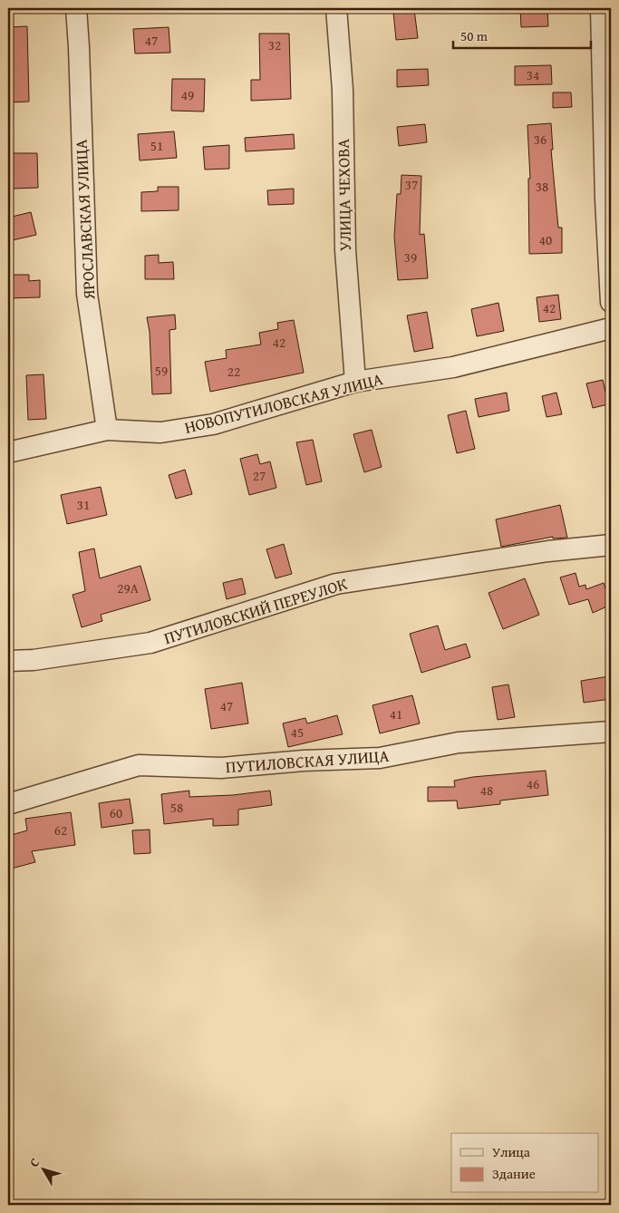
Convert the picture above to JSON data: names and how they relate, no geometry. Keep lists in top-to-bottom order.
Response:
{
  "streets": {
    "street": [
      "УЛИЦА ЧЕХОВА",
      "ЯРОСЛАВСКАЯ УЛИЦА",
      "НОВОПУТИЛОВСКАЯ УЛИЦА",
      "ПУТИЛОВСКИЙ ПЕРЕУЛОК",
      "ПУТИЛОВСКАЯ УЛИЦА"
    ]
  },
  "crossings": [
    ["УЛИЦА ЧЕХОВА", "НОВОПУТИЛОВСКАЯ УЛИЦА"],
    ["ЯРОСЛАВСКАЯ УЛИЦА", "НОВОПУТИЛОВСКАЯ УЛИЦА"]
  ],
  "house_numbers": [
    "47",
    "32",
    "34",
    "49",
    "36",
    "51",
    "37",
    "38",
    "40",
    "39",
    "42",
    "42",
    "59",
    "22",
    "27",
    "31",
    "29А",
    "47",
    "41",
    "45",
    "46",
    "48",
    "58",
    "60",
    "62"
  ],
  "legend": ["Улица", "Здание"],
  "scale_bar": "50 m",
  "north": "top left"
}
